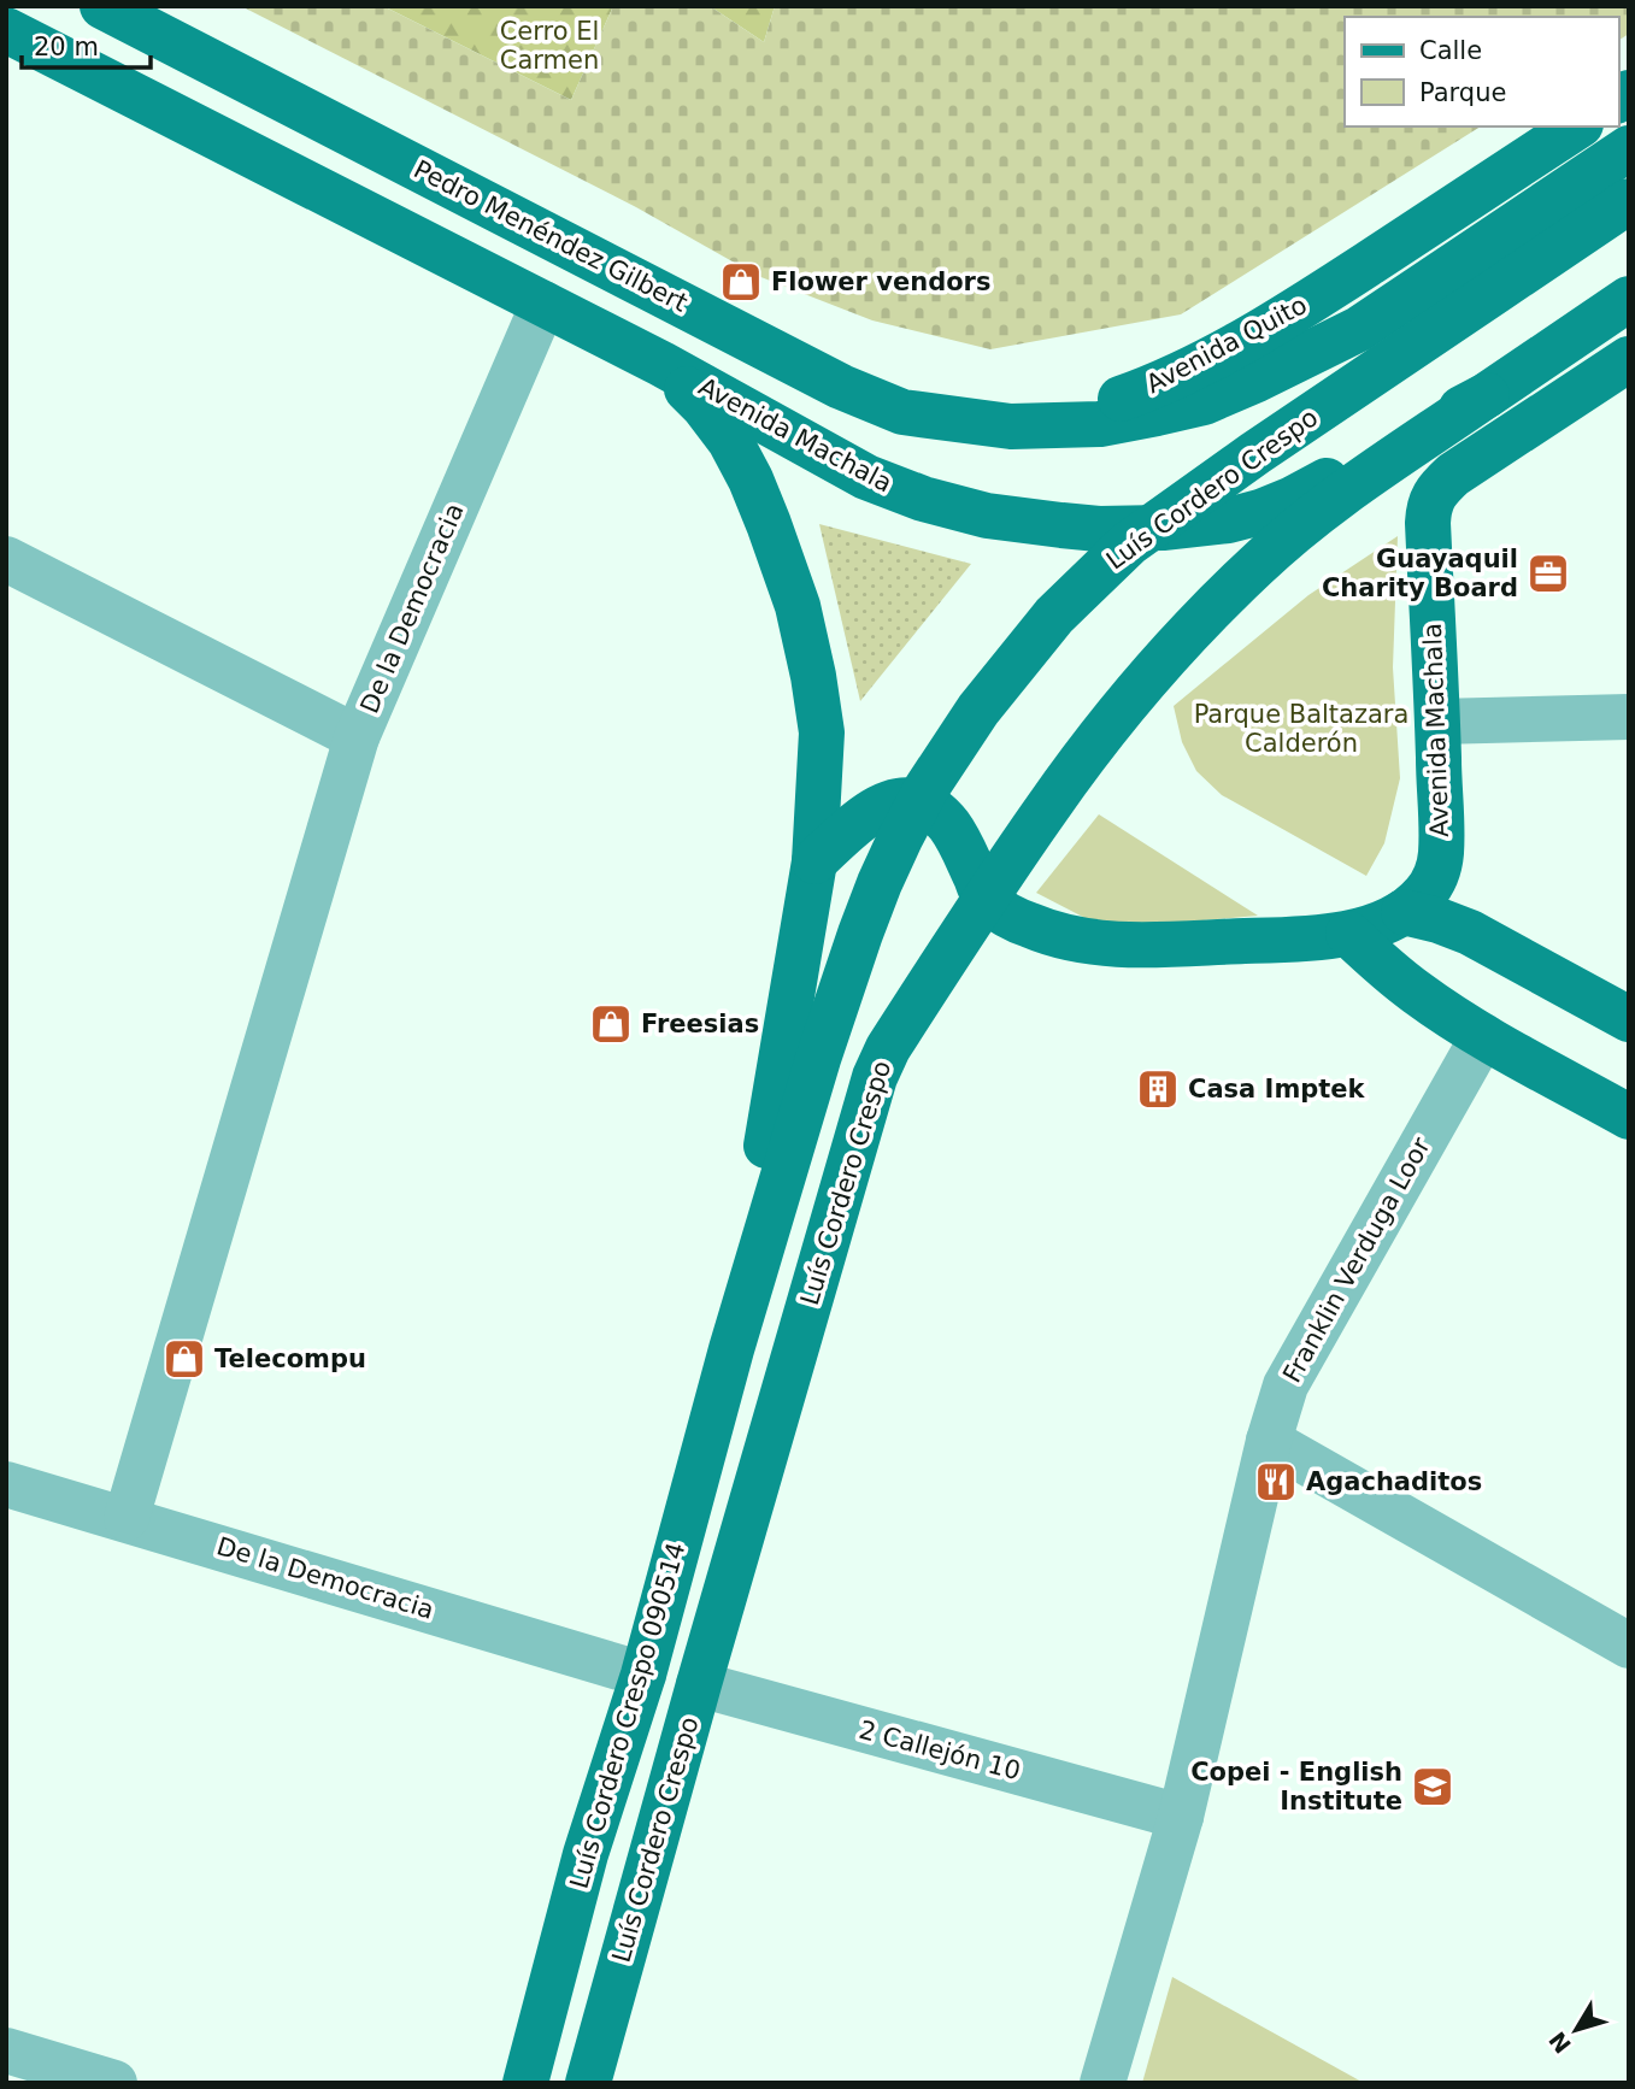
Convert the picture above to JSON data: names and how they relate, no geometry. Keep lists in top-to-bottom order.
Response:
{
  "streets": {
    "main road": [
      "Pedro Menéndez Gilbert",
      "Avenida Quito",
      "Avenida Machala",
      "Luís Cordero Crespo",
      "Luís Cordero Crespo 090514"
    ],
    "street": ["De la Democracia", "Franklin Verduga Loor", "2 Callejón 10"]
  },
  "crossings": [
    ["Pedro Menéndez Gilbert", "Avenida Quito"],
    ["Avenida Machala", "Luís Cordero Crespo"],
    ["Luís Cordero Crespo", "Luís Cordero Crespo 090514"],
    ["Luís Cordero Crespo", "2 Callejón 10"],
    ["De la Democracia", "Luís Cordero Crespo 090514"],
    ["Franklin Verduga Loor", "2 Callejón 10"]
  ],
  "parks": ["Cerro El Carmen", "Parque Baltazara Calderón"],
  "places": {
    "shop": ["Flower vendors", "Freesias", "Telecompu"],
    "office": ["Guayaquil Charity Board"],
    "building": ["Casa Imptek"],
    "restaurant": ["Agachaditos"],
    "school or university": ["Copei - English Institute"]
  },
  "legend": ["Calle", "Parque"],
  "scale_bar": "20 m",
  "north": "bottom left"
}
